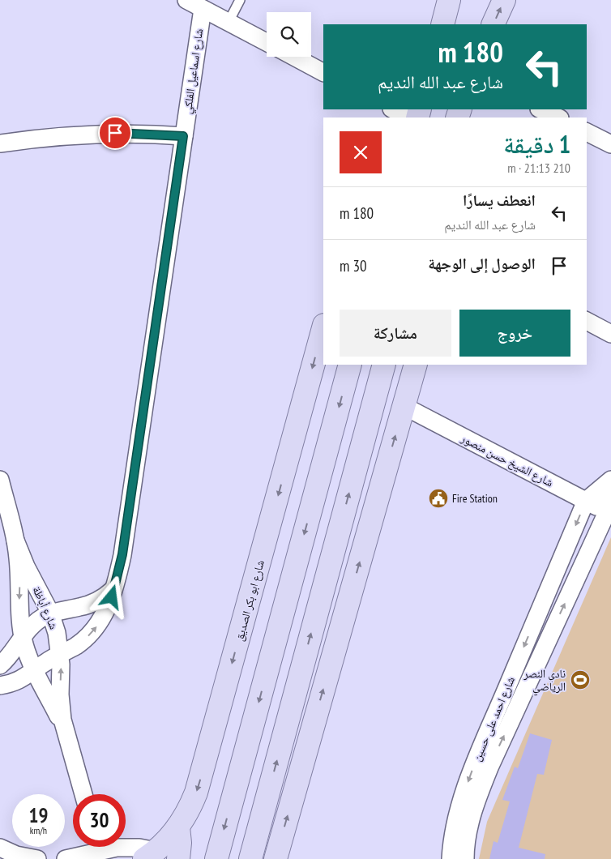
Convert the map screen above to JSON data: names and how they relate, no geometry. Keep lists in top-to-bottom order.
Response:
{
  "streets": {
    "main road": ["شارع ابو بكر الصديق"],
    "street": [
      "شارع اسماعيل الفلكي",
      "شارع الشيخ حسن منصور",
      "شارع أباظة",
      "شارع احمد على حسين"
    ]
  },
  "crossings": [
    ["شارع اسماعيل الفلكي", "شارع أباظة"],
    ["شارع الشيخ حسن منصور", "شارع احمد على حسين"]
  ],
  "places": {
    "public building": ["Fire Station"],
    "sports": ["نادي النصر الرياضي"]
  },
  "page": {
    "turn": ["180 m", "شارع عبد الله النديم"],
    "heading": ["1 دقيقة", "210 m · 21:13"],
    "list": [
      {
        "name": "انعطف يسارًا",
        "note": "شارع عبد الله النديم",
        "value": "180 m"
      },
      {
        "name": "الوصول إلى الوجهة",
        "value": "30 m"
      }
    ],
    "buttons": ["خروج", "مشاركة"],
    "speed": "19 km/h",
    "limit": "30"
  }
}
